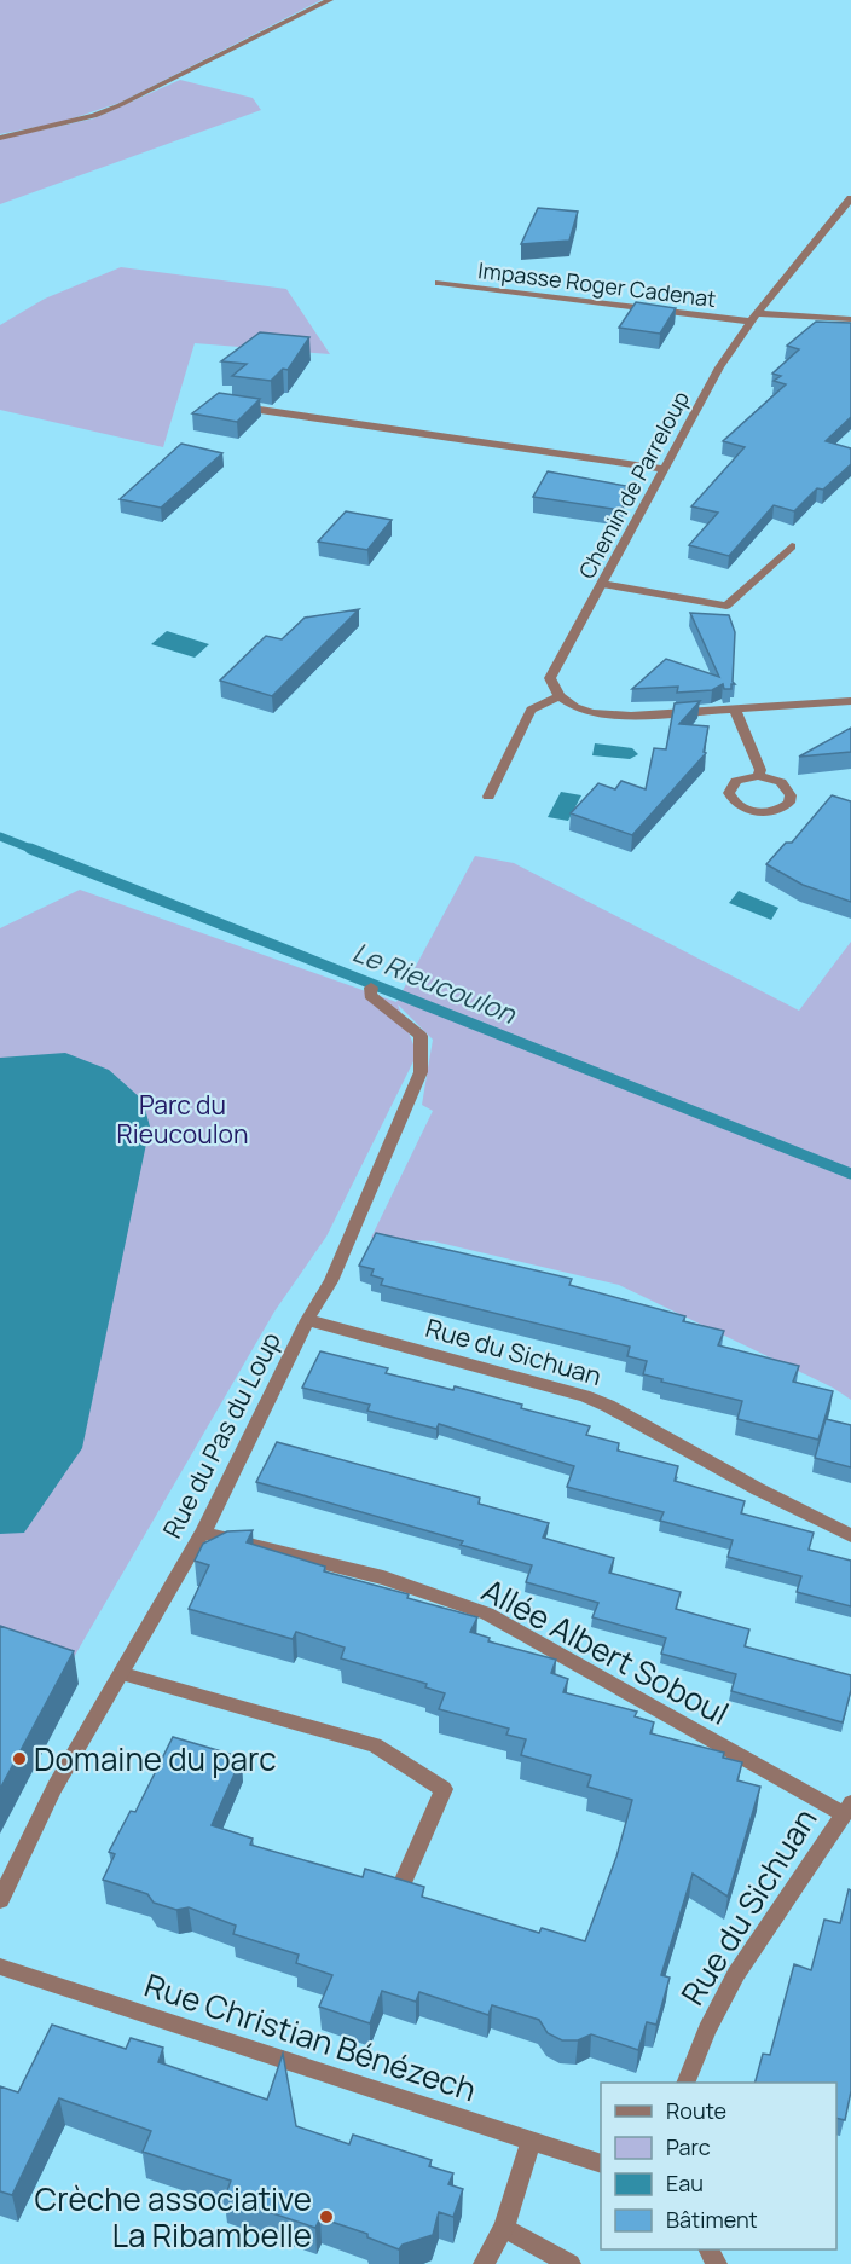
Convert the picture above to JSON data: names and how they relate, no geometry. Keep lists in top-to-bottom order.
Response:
{
  "streets": {
    "street": [
      "Impasse Roger Cadenat",
      "Chemin de Parreloup",
      "Rue du Sichuan",
      "Rue du Pas du Loup",
      "Allée Albert Soboul",
      "Rue Christian Bénézech"
    ]
  },
  "crossings": [
    ["Impasse Roger Cadenat", "Chemin de Parreloup"],
    ["Rue du Sichuan", "Rue du Pas du Loup"],
    ["Rue du Sichuan", "Allée Albert Soboul"],
    ["Rue du Pas du Loup", "Allée Albert Soboul"]
  ],
  "water": ["Le Rieucoulon"],
  "parks": ["Parc du Rieucoulon"],
  "places": ["Domaine du parc", "Crèche associative La Ribambelle"],
  "legend": [
    "Route",
    "Parc",
    "Eau",
    "Bâtiment"
  ]
}
